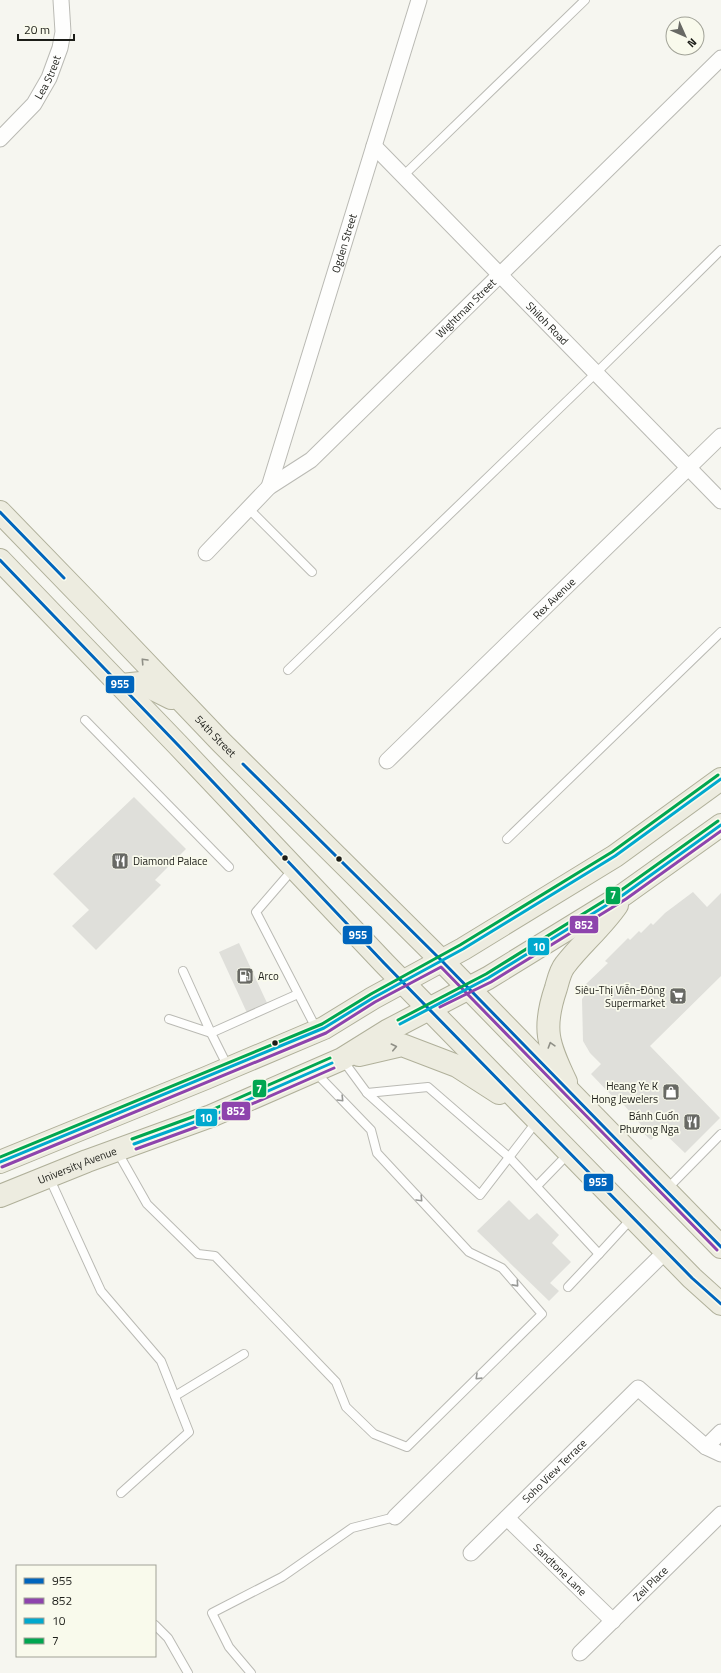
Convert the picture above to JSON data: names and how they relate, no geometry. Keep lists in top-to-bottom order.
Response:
{
  "streets": {
    "main road": ["54th Street", "University Avenue"],
    "street": [
      "Lea Street",
      "Ogden Street",
      "Wightman Street",
      "Shiloh Road",
      "Rex Avenue",
      "Soho View Terrace",
      "Sandtone Lane",
      "Zeil Place"
    ]
  },
  "crossings": [
    ["Ogden Street", "Wightman Street"],
    ["Ogden Street", "Shiloh Road"],
    ["Wightman Street", "Shiloh Road"],
    ["Shiloh Road", "Rex Avenue"],
    ["54th Street", "University Avenue"],
    ["Soho View Terrace", "Sandtone Lane"],
    ["Sandtone Lane", "Zeil Place"]
  ],
  "places": {
    "restaurant": ["Diamond Palace", "Bánh Cuốn Phương Nga"],
    "fuel station": ["Arco"],
    "supermarket": ["Siêu-Thị Viễn-Đông Supermarket"],
    "shop": ["Heang Ye K Hong Jewelers"]
  },
  "lines": [
    "transit line 955",
    "transit line 7",
    "transit line 10",
    "transit line 852"
  ],
  "legend": [
    "955",
    "852",
    "10",
    "7"
  ],
  "scale_bar": "20 m",
  "north": "bottom right"
}
